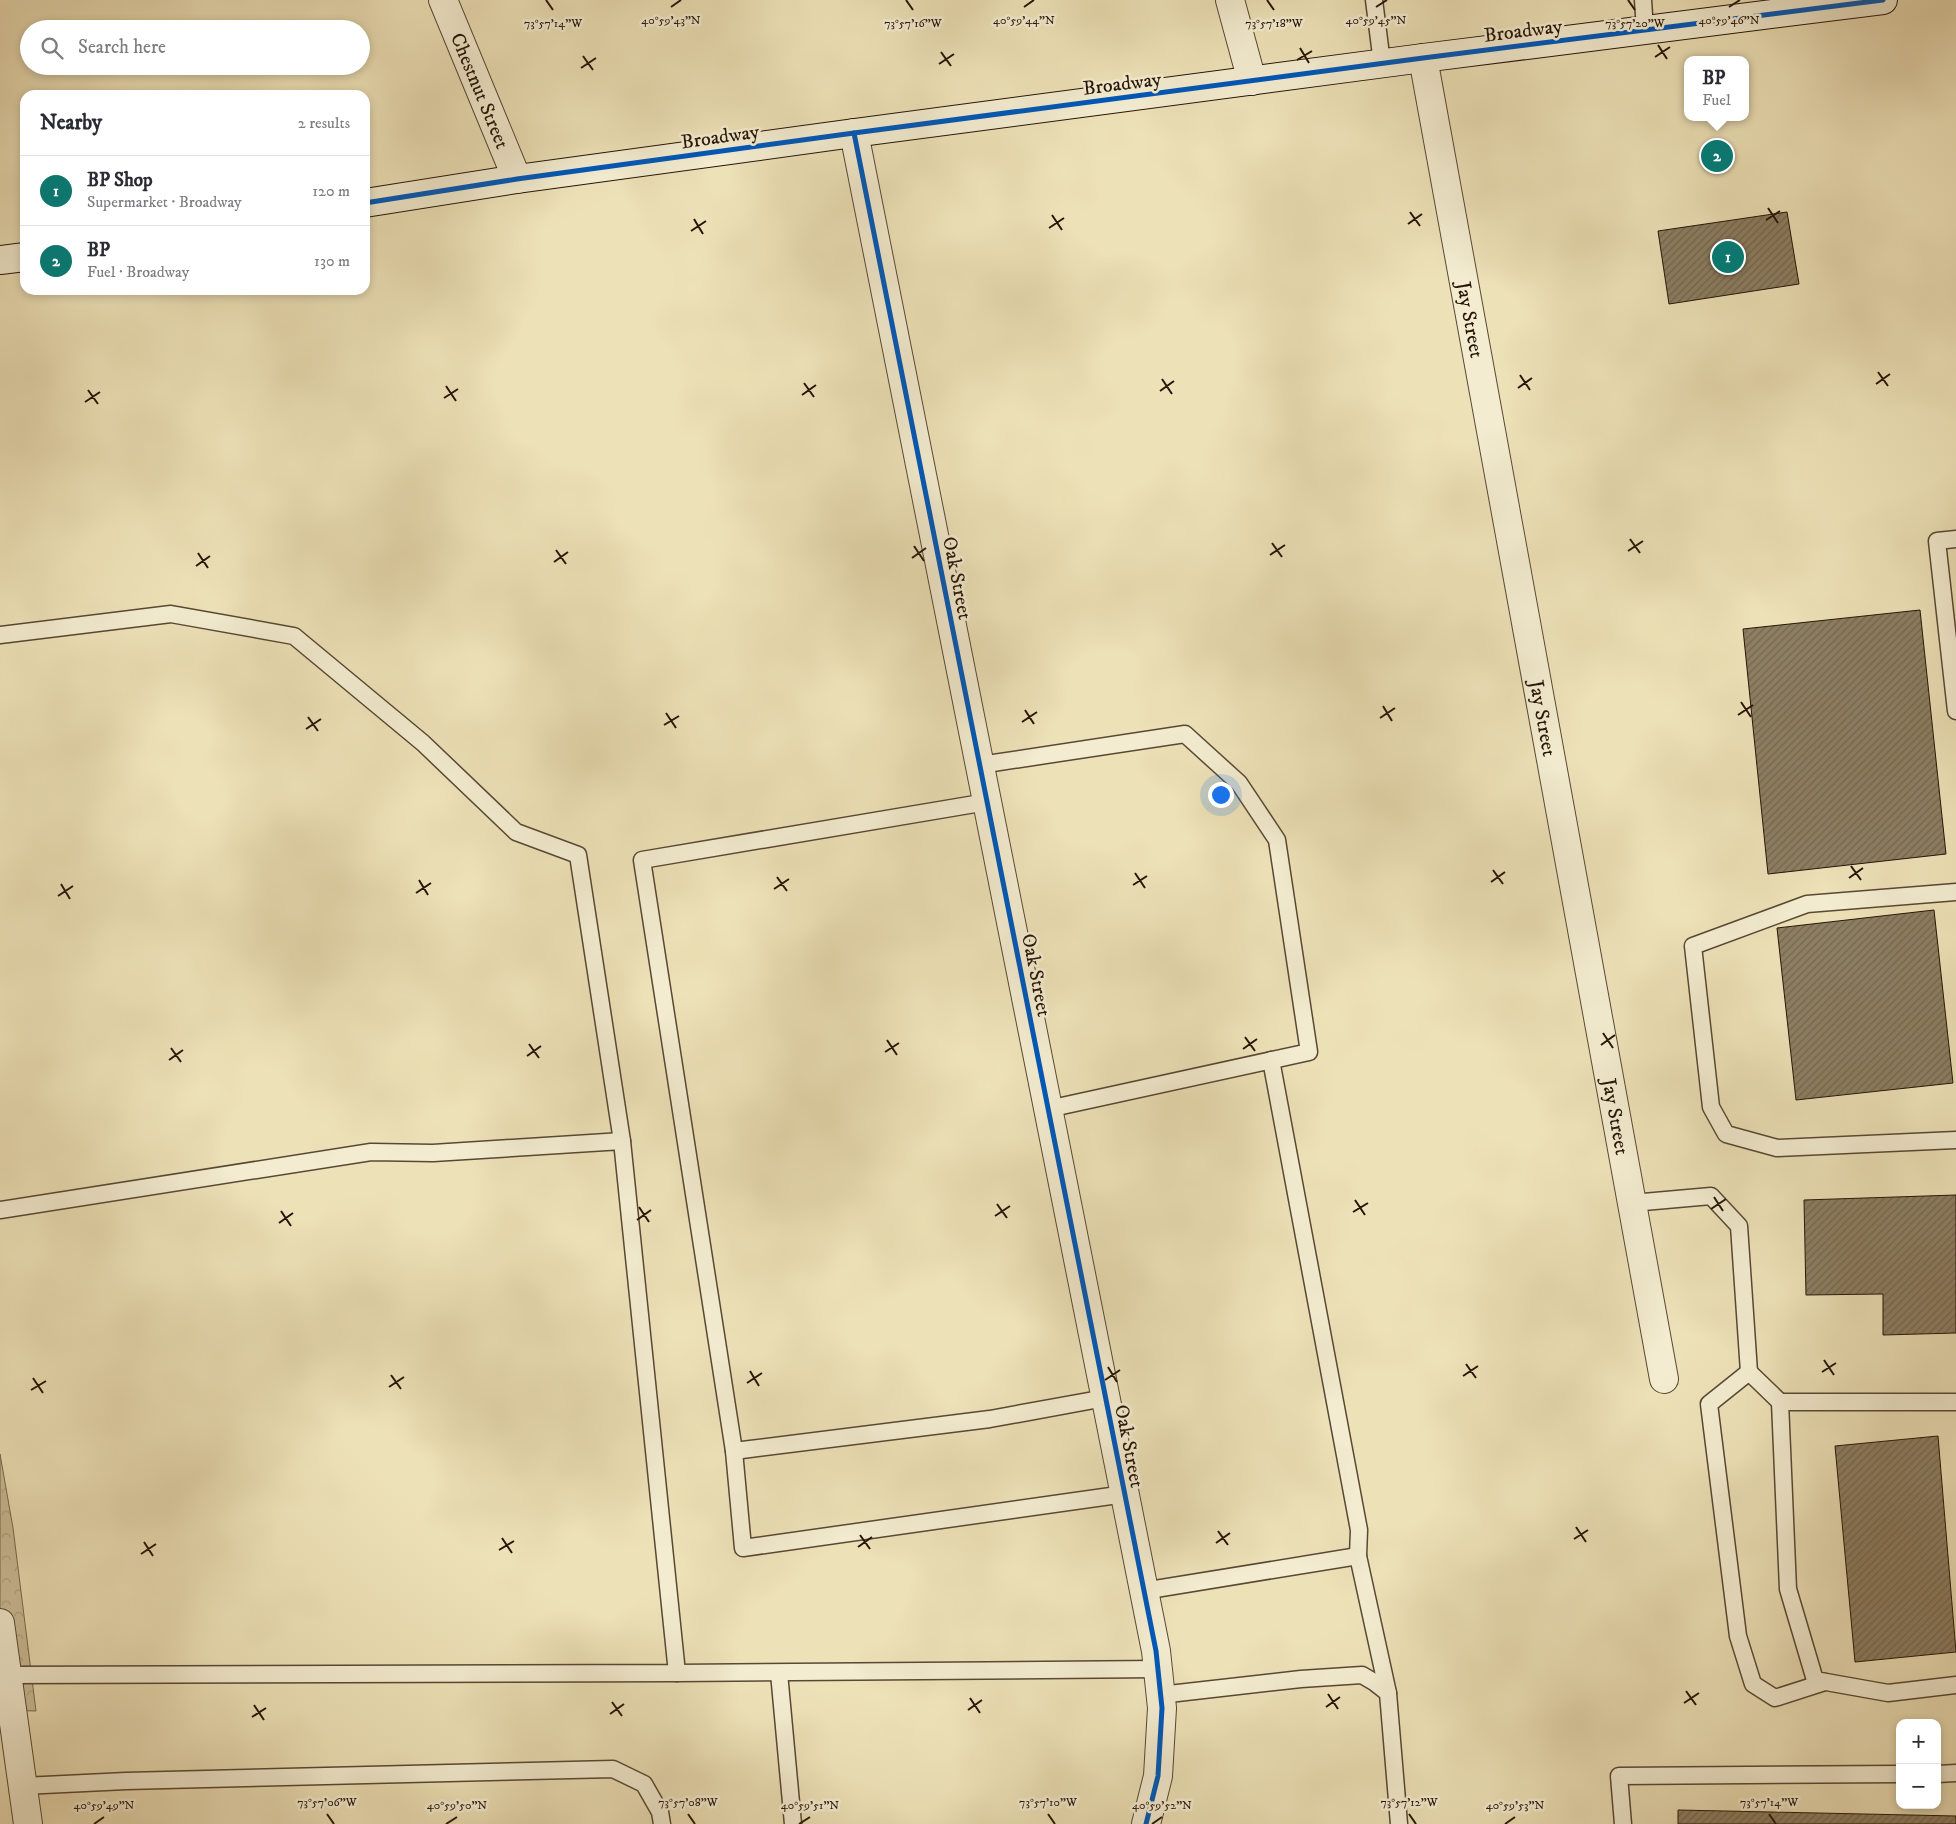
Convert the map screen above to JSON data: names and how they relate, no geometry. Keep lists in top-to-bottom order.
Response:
{
  "streets": {
    "street": [
      "Broadway",
      "Chestnut Street",
      "Jay Street",
      "Oak Street"
    ]
  },
  "crossings": [
    ["Broadway", "Chestnut Street"],
    ["Broadway", "Jay Street"],
    ["Broadway", "Oak Street"]
  ],
  "page": {
    "search": "Search here",
    "popup": ["BP", "Fuel"],
    "heading": ["Nearby", "2 results"],
    "pins": ["2", "1"],
    "list": [
      {
        "mark": "1",
        "name": "BP Shop",
        "note": "Supermarket · Broadway",
        "value": "120 m"
      },
      {
        "mark": "2",
        "name": "BP",
        "note": "Fuel · Broadway",
        "value": "130 m"
      }
    ],
    "map_buttons": ["+", "−"]
  },
  "coordinates": [
    "40°59'43\"N",
    "40°59'44\"N",
    "40°59'45\"N",
    "40°59'46\"N",
    "73°57'14\"W",
    "73°57'16\"W",
    "73°57'20\"W",
    "73°57'18\"W",
    "73°57'06\"W",
    "73°57'08\"W",
    "73°57'10\"W",
    "73°57'12\"W",
    "40°59'49\"N",
    "40°59'50\"N",
    "40°59'51\"N",
    "40°59'52\"N",
    "40°59'53\"N"
  ]
}
